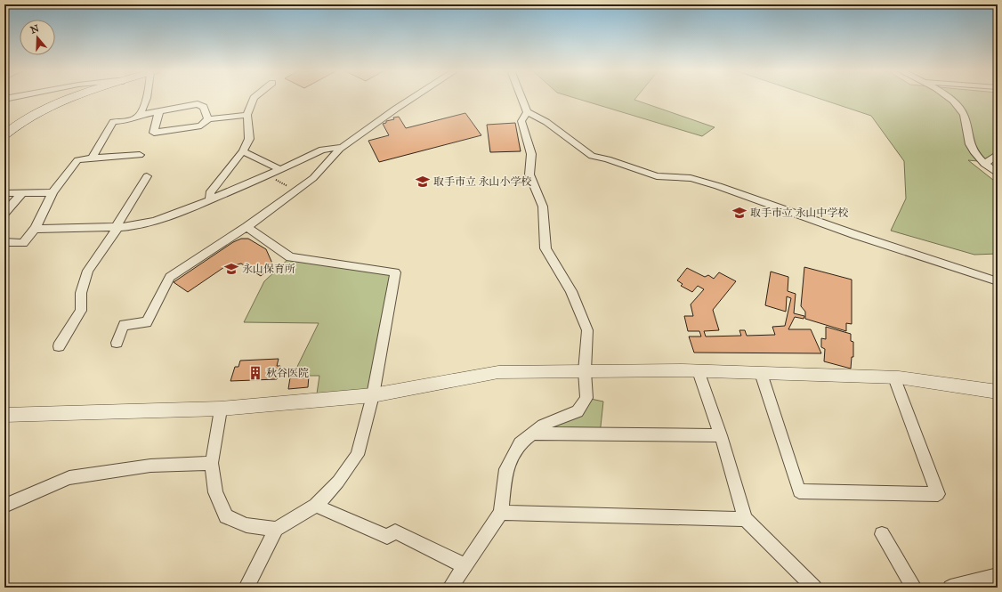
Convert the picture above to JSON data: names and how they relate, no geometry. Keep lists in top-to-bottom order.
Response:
{
  "places": {
    "school or university": ["取手市立 永山小学校", "取手市立 永山中学校", "永山保育所"],
    "building": ["秋谷医院"]
  },
  "north": "top"
}
